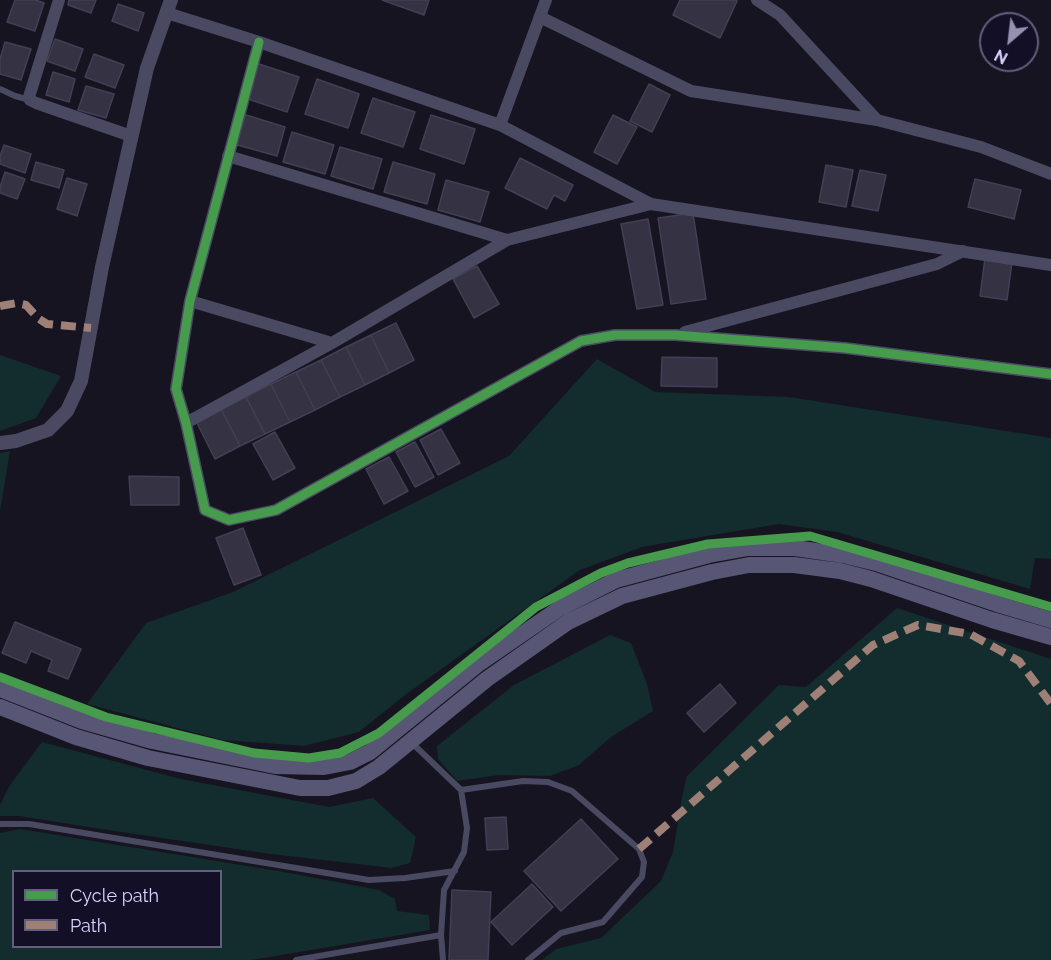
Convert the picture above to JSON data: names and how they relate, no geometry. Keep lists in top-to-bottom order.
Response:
{
  "legend": ["Cycle path", "Path"],
  "north": "bottom left"
}
